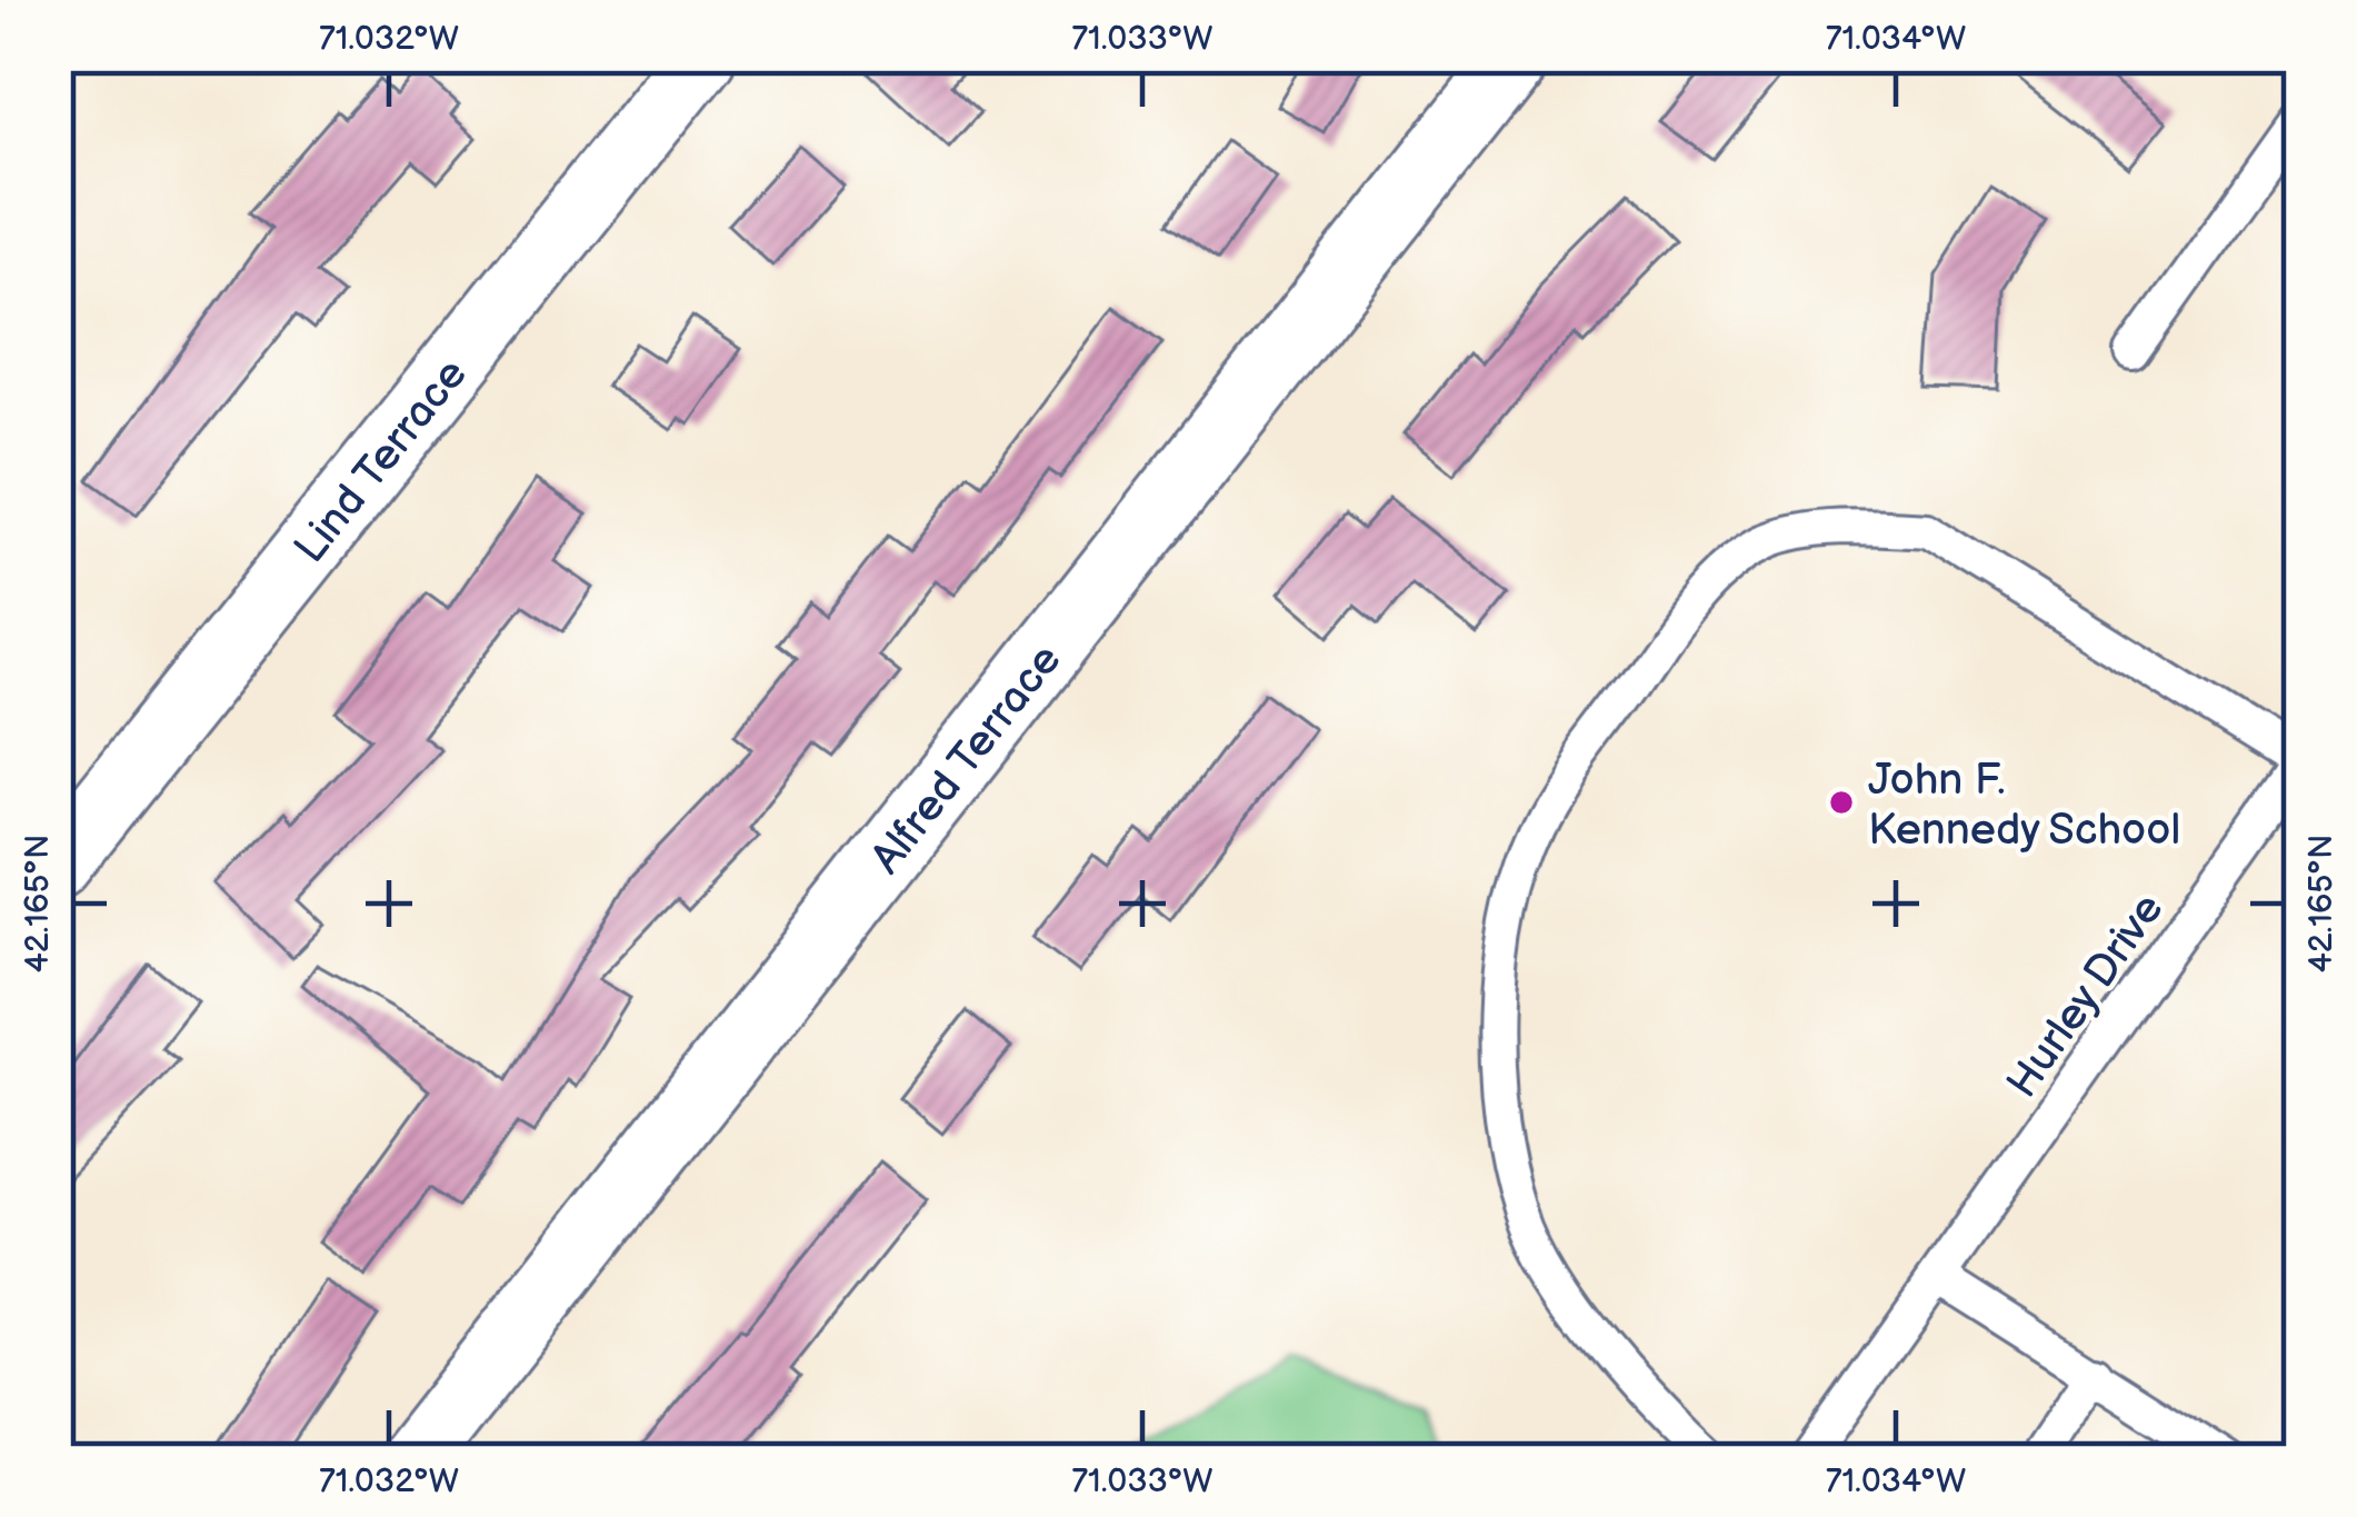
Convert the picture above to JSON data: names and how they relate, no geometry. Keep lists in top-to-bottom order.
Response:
{
  "streets": {
    "street": ["Lind Terrace", "Alfred Terrace"],
    "lane": ["Hurley Drive"]
  },
  "places": ["John F. Kennedy School"],
  "coordinates": [
    "71.032°W",
    "71.033°W",
    "71.034°W",
    "42.165°N"
  ]
}
